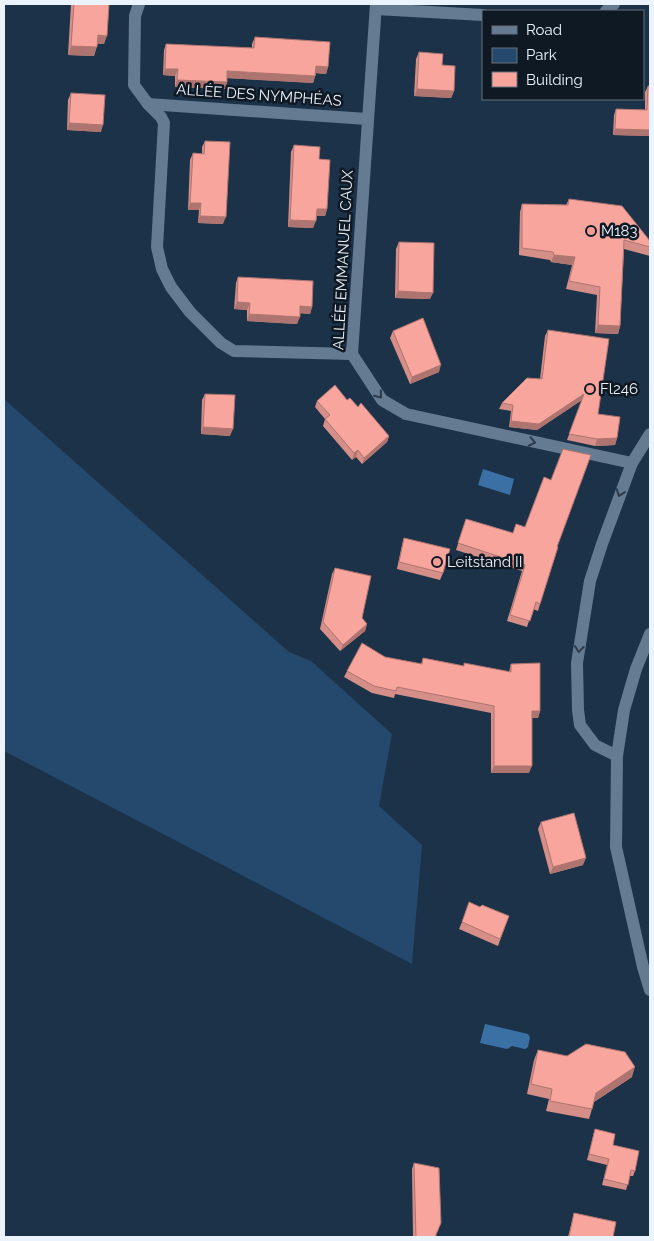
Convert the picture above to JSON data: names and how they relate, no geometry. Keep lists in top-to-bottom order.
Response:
{
  "streets": {
    "street": ["ALLÉE DES NYMPHÉAS", "ALLÉE EMMANUEL CAUX"]
  },
  "crossings": [
    ["ALLÉE DES NYMPHÉAS", "ALLÉE EMMANUEL CAUX"]
  ],
  "one_way": ["ALLÉE EMMANUEL CAUX"],
  "places": ["M183", "Fl246", "Leitstand II"],
  "legend": ["Road", "Park", "Building"]
}
